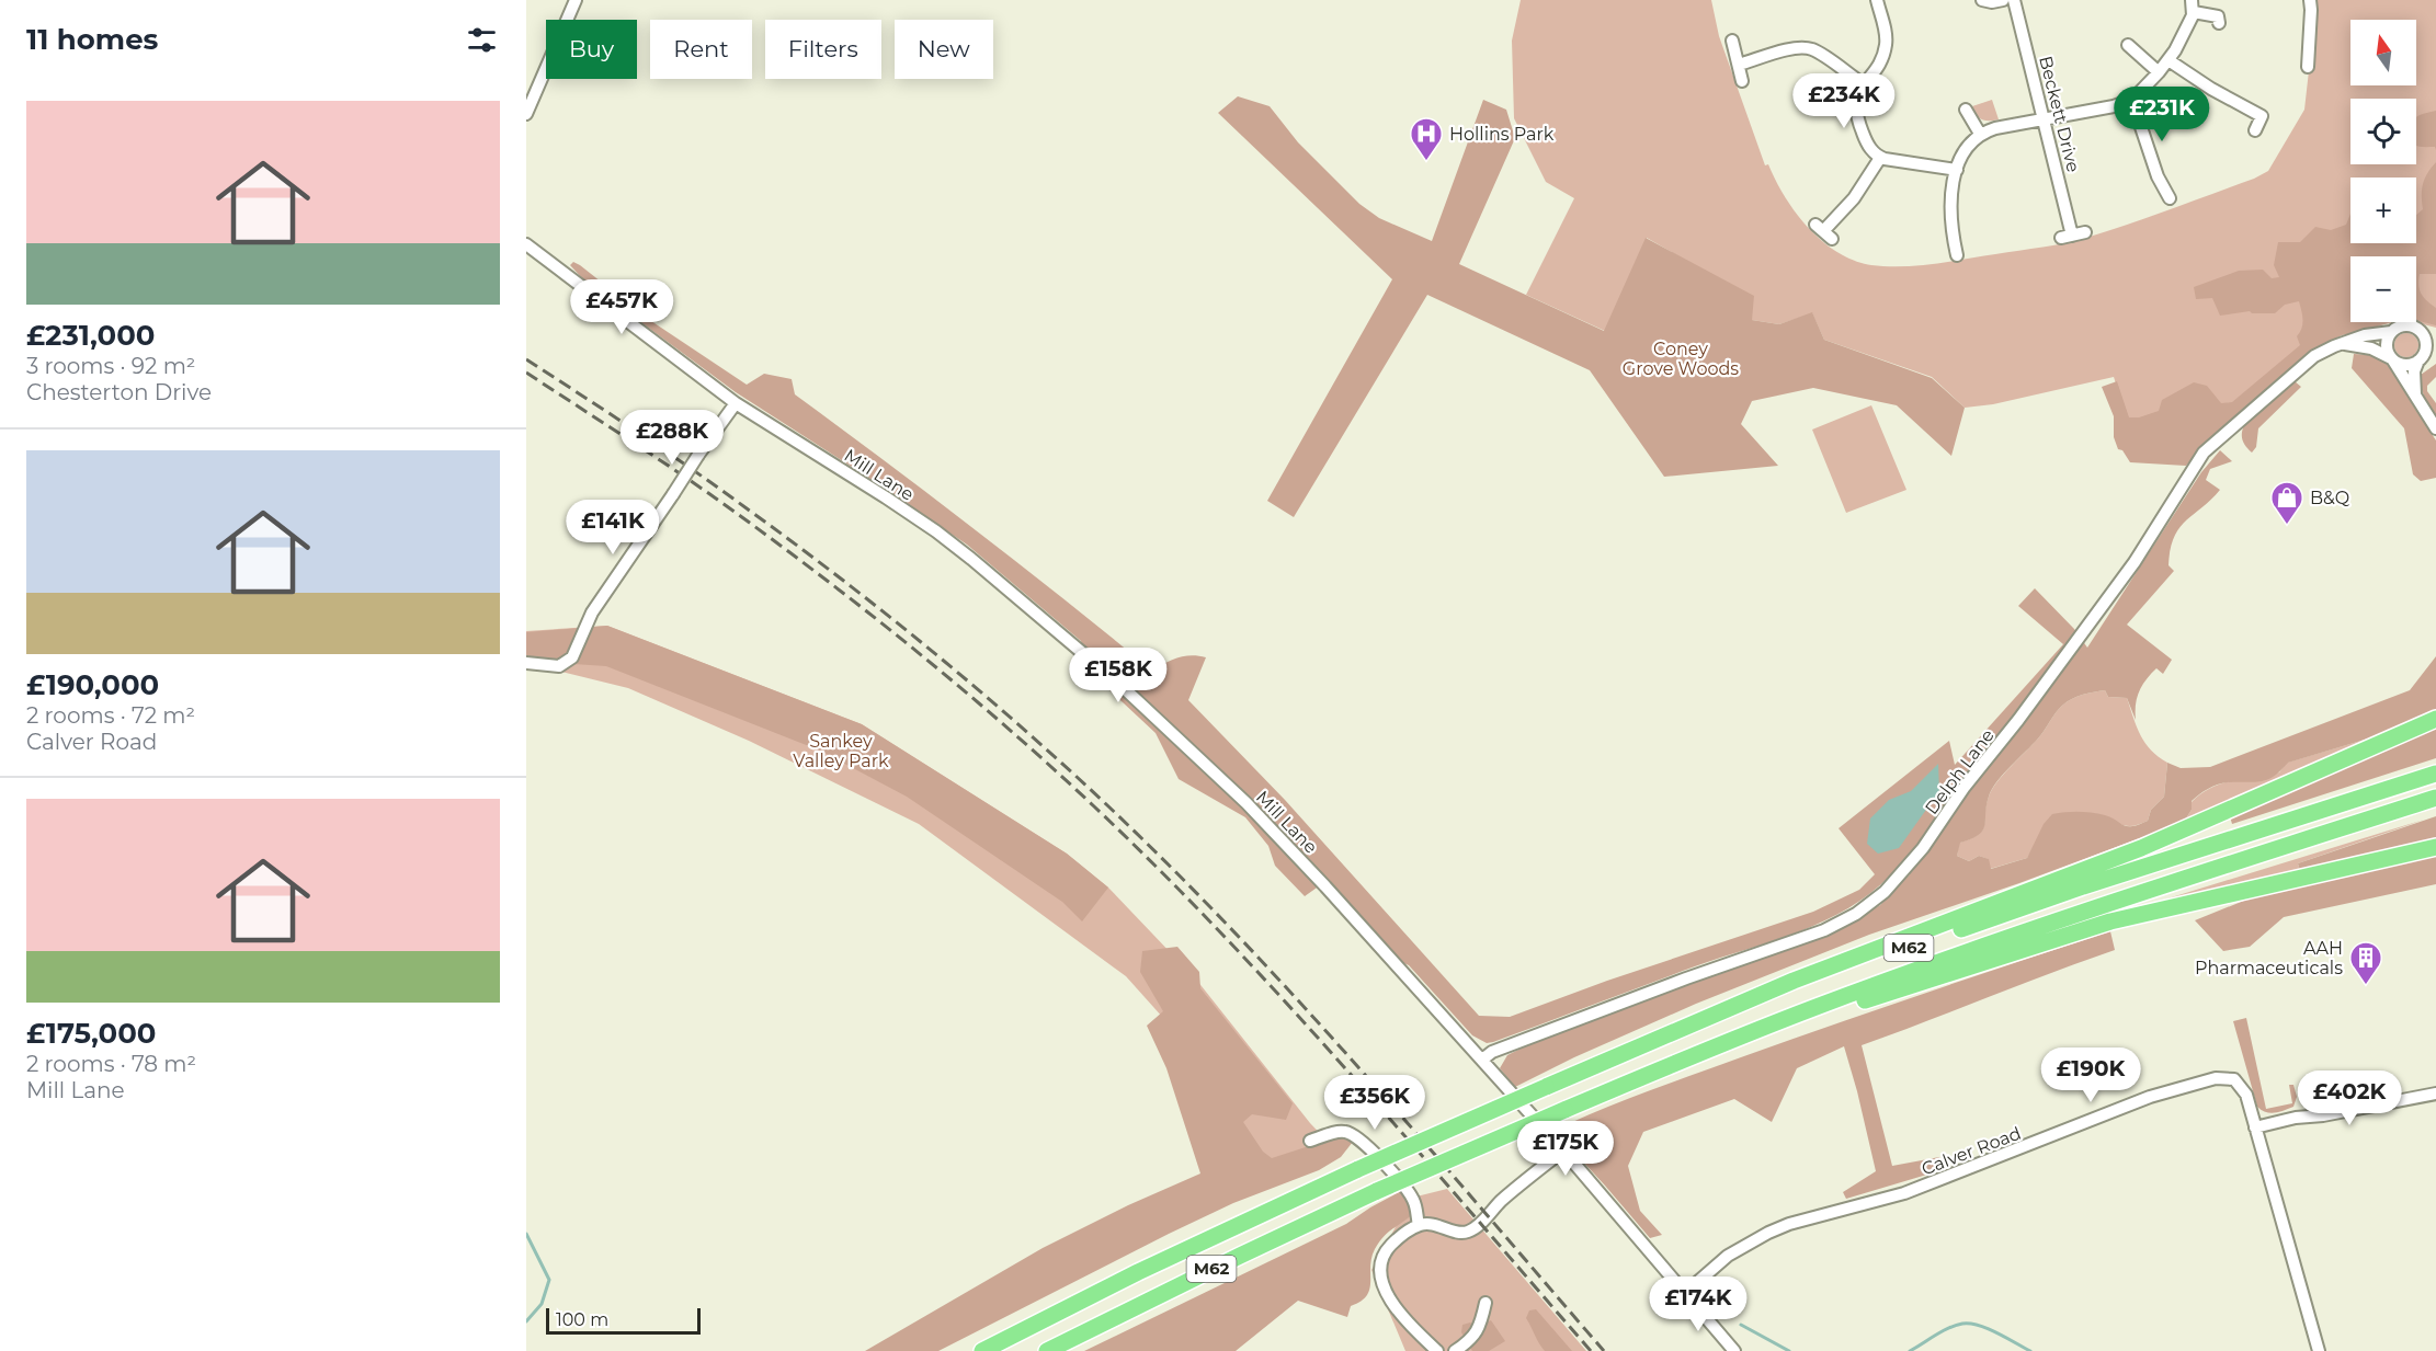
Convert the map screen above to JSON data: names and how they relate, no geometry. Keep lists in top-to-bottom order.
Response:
{
  "streets": {
    "highway": ["M62"],
    "street": [
      "Beckett Drive",
      "Mill Lane",
      "Delph Lane",
      "Calver Road"
    ]
  },
  "crossings": [
    ["Mill Lane", "Delph Lane"],
    ["Mill Lane", "Calver Road"]
  ],
  "parks": ["Coney Grove Woods", "Sankey Valley Park"],
  "places": {
    "hospital": ["Hollins Park"],
    "shop": ["B&Q"],
    "building": ["AAH Pharmaceuticals"]
  },
  "scale_bar": "100 m",
  "north": "top",
  "page": {
    "heading": "11 homes",
    "map_buttons": ["+", "−"],
    "chip": [
      "Buy",
      "Rent",
      "Filters",
      "New"
    ],
    "price": [
      "£234K",
      "£231K",
      "£457K",
      "£288K",
      "£141K",
      "£158K",
      "£190K",
      "£402K",
      "£356K",
      "£175K",
      "£174K"
    ],
    "list": [
      {
        "name": "£231,000",
        "note": "3 rooms · 92 m² · Chesterton Drive"
      },
      {
        "name": "£190,000",
        "note": "2 rooms · 72 m² · Calver Road"
      },
      {
        "name": "£175,000",
        "note": "2 rooms · 78 m² · Mill Lane"
      }
    ],
    "scale": "100 m"
  }
}
